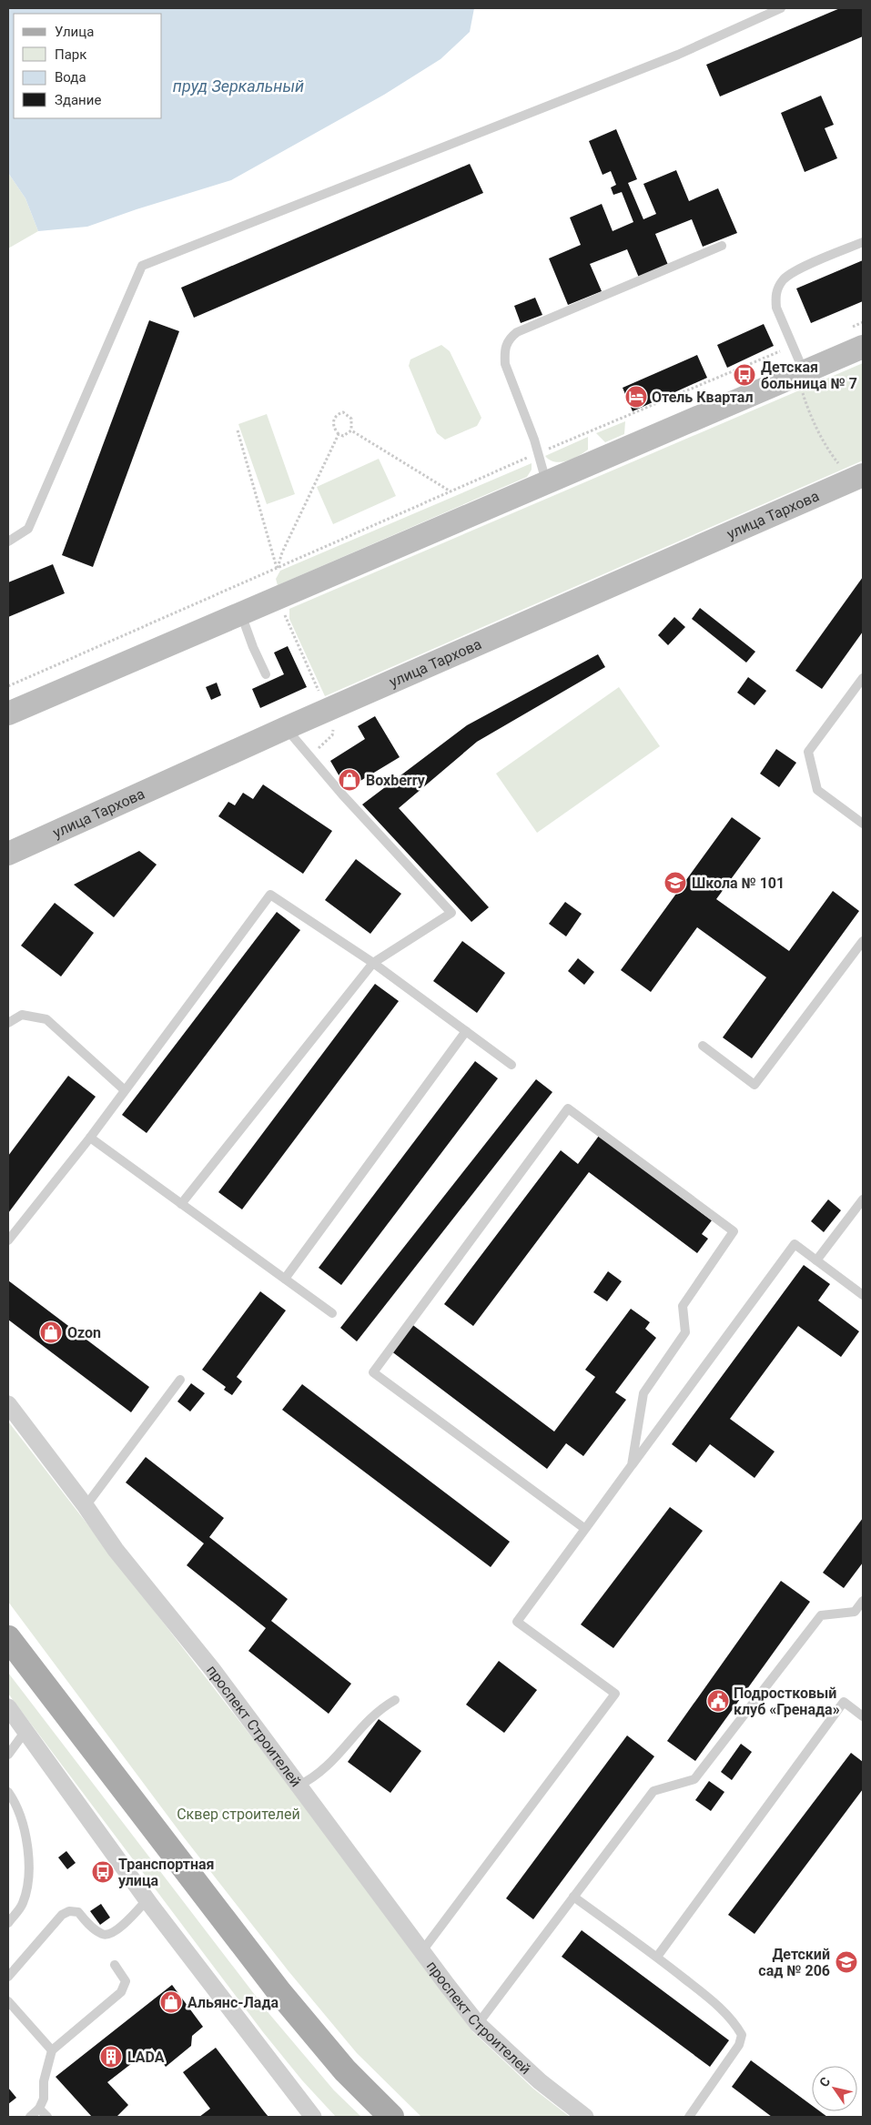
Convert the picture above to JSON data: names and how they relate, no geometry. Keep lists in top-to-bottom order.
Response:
{
  "streets": {
    "main road": ["улица Тархова"],
    "street": ["проспект Строителей"]
  },
  "water": ["пруд Зеркальный"],
  "parks": ["Cквер cтроителей"],
  "places": {
    "bus stop": ["Детская больница № 7", "Транспортная улица"],
    "hotel": ["Отель Квартал"],
    "shop": ["Boxberry", "Ozon", "Альянс-Лада"],
    "school or university": ["Школа № 101", "Детский сад № 206"],
    "public building": ["Подростковый клуб «Гренада»"],
    "building": ["LADA"]
  },
  "legend": [
    "Улица",
    "Парк",
    "Вода",
    "Здание"
  ],
  "north": "top left"
}
